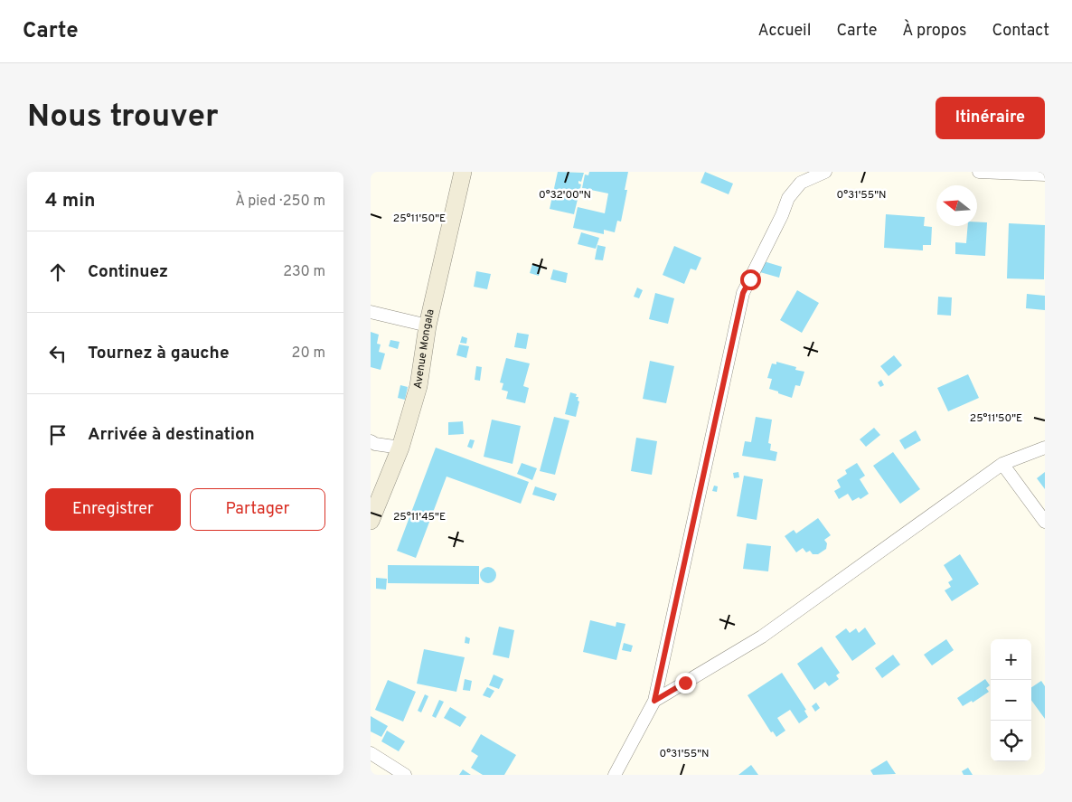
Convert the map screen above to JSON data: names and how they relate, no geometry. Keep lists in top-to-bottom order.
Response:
{
  "streets": {
    "street": ["Avenue Mongala"]
  },
  "north": "left",
  "page": {
    "header": "Carte",
    "nav": [
      "Accueil",
      "Carte",
      "À propos",
      "Contact"
    ],
    "buttons": [
      "Itinéraire",
      ["Enregistrer", "Partager"]
    ],
    "title": "Nous trouver",
    "heading": ["4 min", "À pied · 250 m"],
    "list": [
      ["Continuez", "230 m"],
      ["Tournez à gauche", "20 m"],
      "Arrivée à destination"
    ],
    "map_buttons": ["+", "−"]
  },
  "coordinates": [
    "0°32'00\"N",
    "0°31'55\"N",
    "25°11'50\"E",
    "25°11'45\"E"
  ]
}
